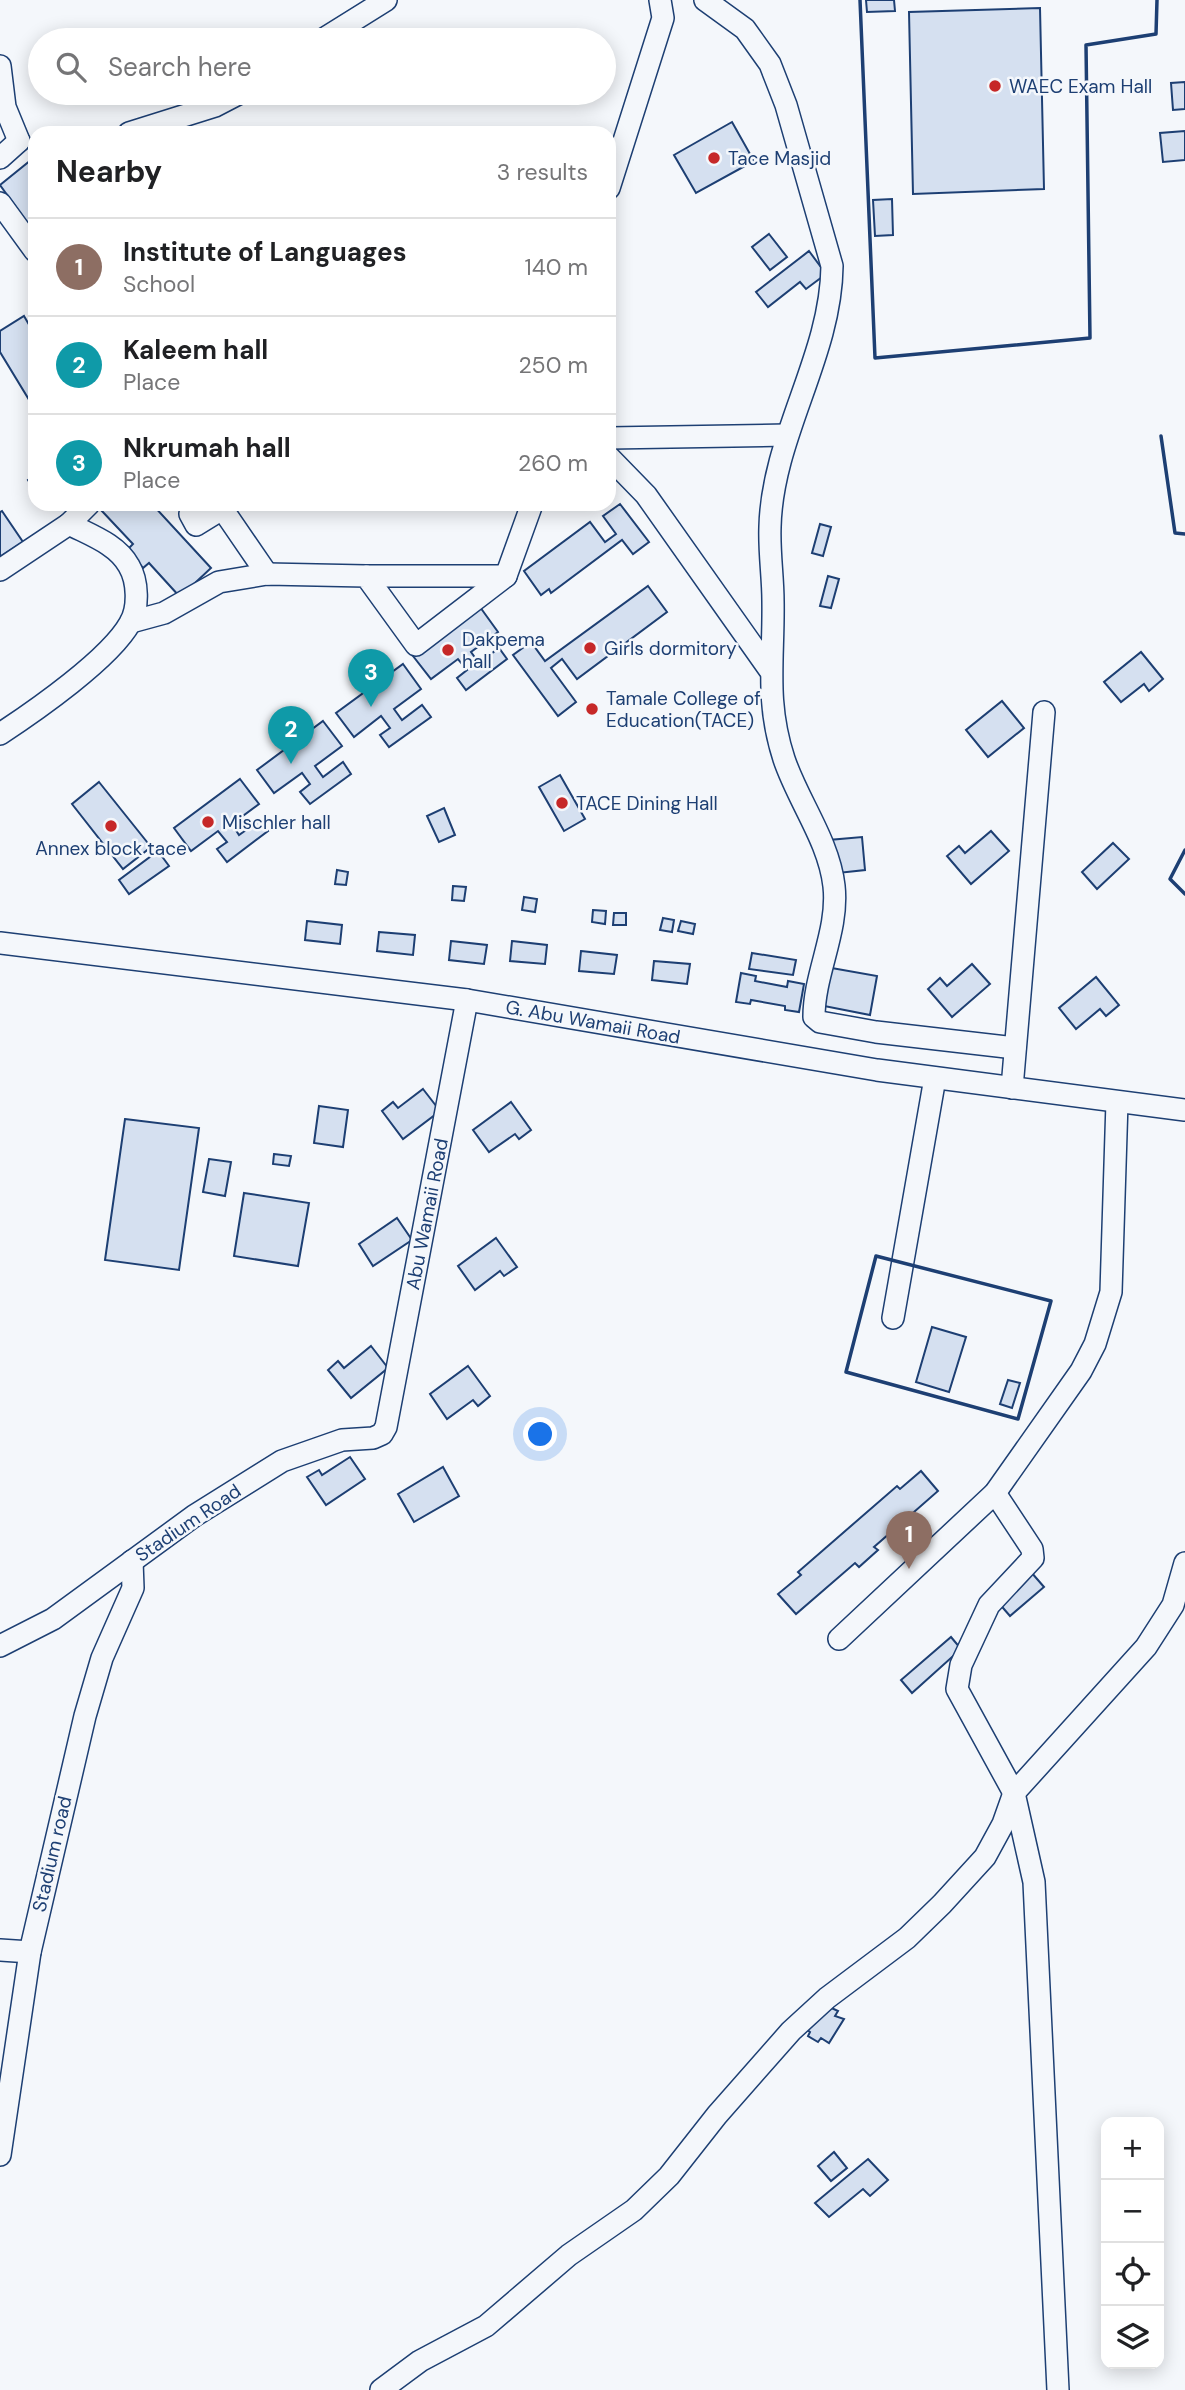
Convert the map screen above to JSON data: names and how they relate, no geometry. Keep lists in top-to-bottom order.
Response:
{
  "streets": {
    "street": [
      "G. Abu Wamaii Road",
      "Abu Wamaii Road",
      "Stadium Road",
      "Stadium road"
    ]
  },
  "crossings": [
    ["G. Abu Wamaii Road", "Abu Wamaii Road"],
    ["Abu Wamaii Road", "Stadium Road"],
    ["Stadium Road", "Stadium road"]
  ],
  "places": [
    "WAEC Exam Hall",
    "Tace Masjid",
    "Girls dormitory",
    "Dakpema hall",
    "Tamale College of Education(TACE)",
    "TACE Dining Hall",
    "Mischler hall",
    "Annex block tace"
  ],
  "page": {
    "search": "Search here",
    "heading": ["Nearby", "3 results"],
    "list": [
      {
        "mark": "1",
        "name": "Institute of Languages",
        "note": "School",
        "value": "140 m"
      },
      {
        "mark": "2",
        "name": "Kaleem hall",
        "note": "Place",
        "value": "250 m"
      },
      {
        "mark": "3",
        "name": "Nkrumah hall",
        "note": "Place",
        "value": "260 m"
      }
    ],
    "pins": ["3", "2", "1"],
    "map_buttons": ["+", "−"]
  }
}
